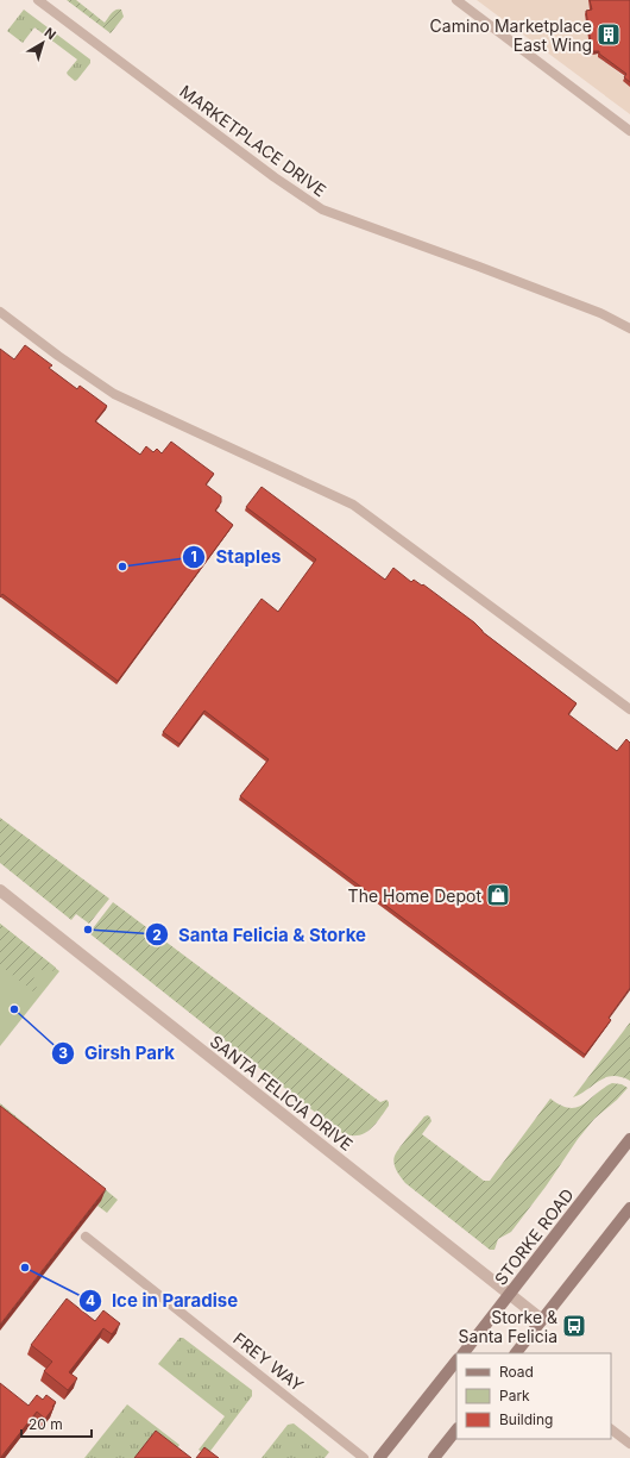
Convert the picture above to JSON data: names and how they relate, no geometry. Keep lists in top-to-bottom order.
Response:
{
  "streets": {
    "main road": ["STORKE ROAD"],
    "street": ["SANTA FELICIA DRIVE"],
    "lane": ["MARKETPLACE DRIVE", "FREY WAY"]
  },
  "crossings": [
    ["SANTA FELICIA DRIVE", "STORKE ROAD"]
  ],
  "places": {
    "building": ["Camino Marketplace East Wing"],
    "other": [
      "Staples",
      "Santa Felicia & Storke",
      "Girsh Park",
      "Ice in Paradise"
    ],
    "shop": ["The Home Depot"],
    "bus stop": ["Storke & Santa Felicia"]
  },
  "legend": ["Road", "Park", "Building"],
  "scale_bar": "20 m",
  "north": "top right"
}
